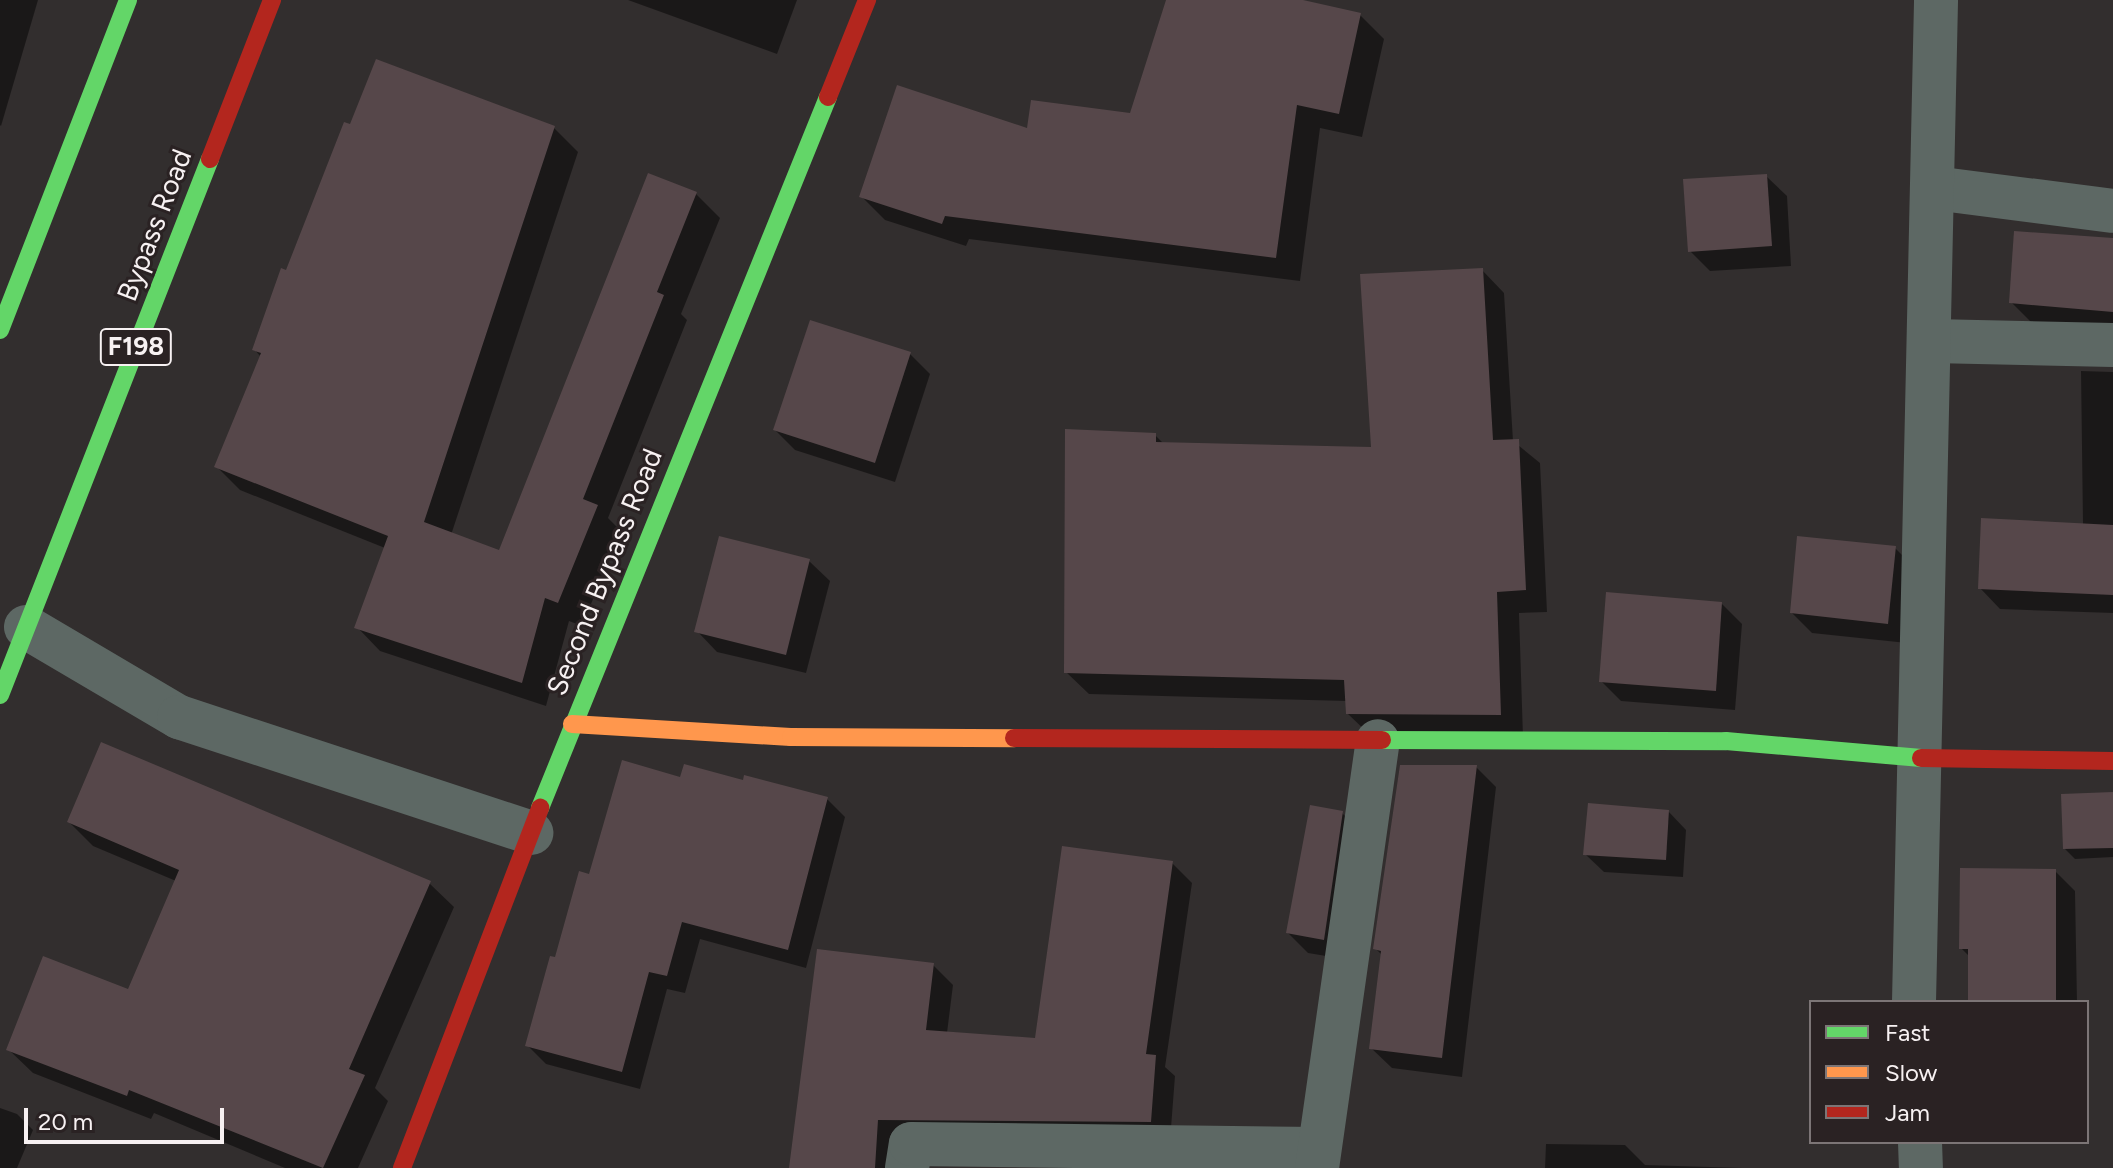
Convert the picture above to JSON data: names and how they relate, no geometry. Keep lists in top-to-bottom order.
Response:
{
  "streets": {
    "street": ["Bypass Road", "F198", "Second Bypass Road"]
  },
  "legend": ["Fast", "Slow", "Jam"],
  "scale_bar": "20 m"
}
